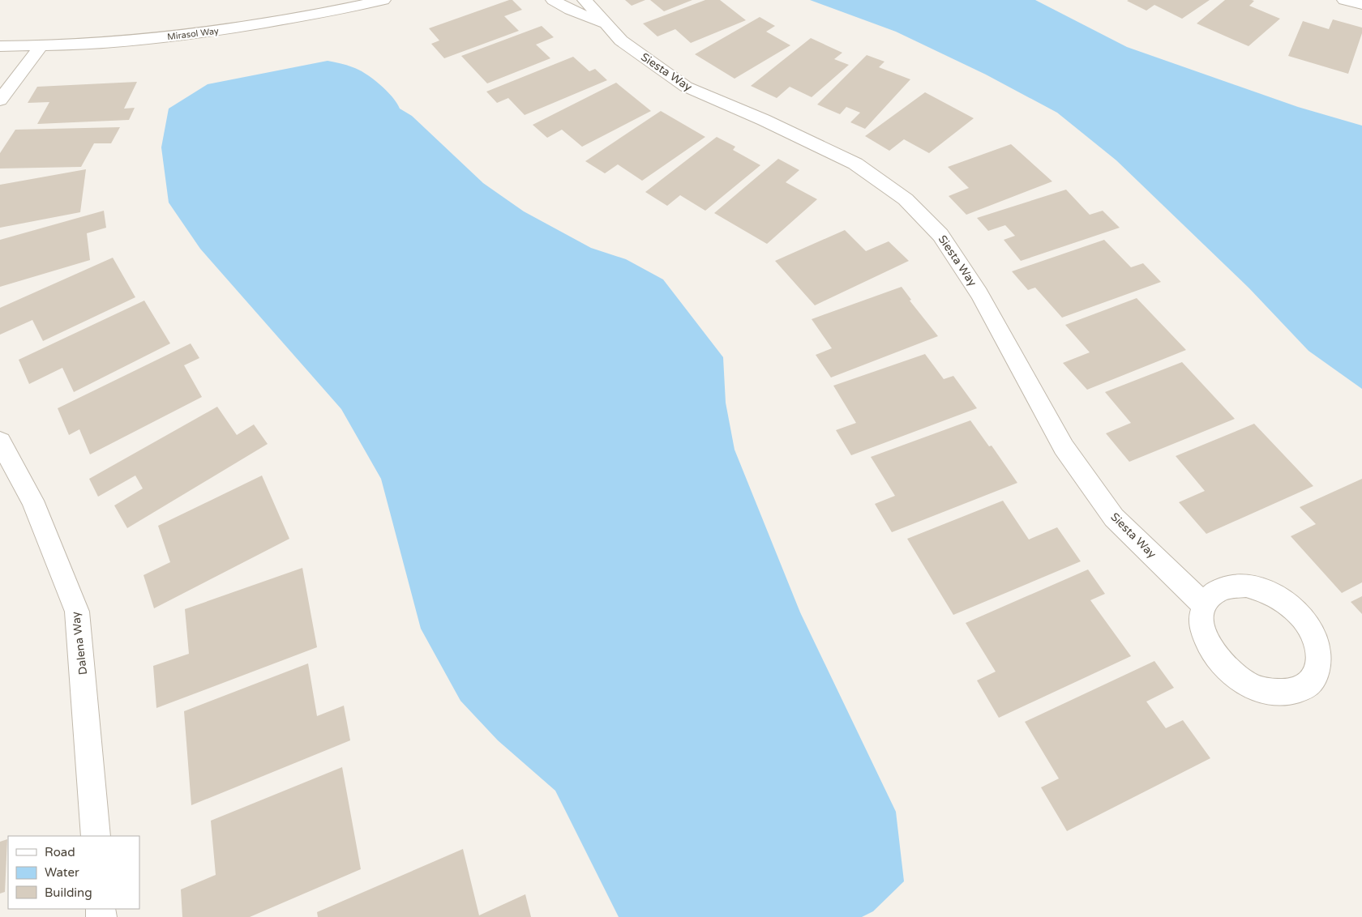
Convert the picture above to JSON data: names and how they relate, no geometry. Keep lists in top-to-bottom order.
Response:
{
  "streets": {
    "street": ["Mirasol Way", "Siesta Way", "Dalena Way"]
  },
  "legend": ["Road", "Water", "Building"]
}
